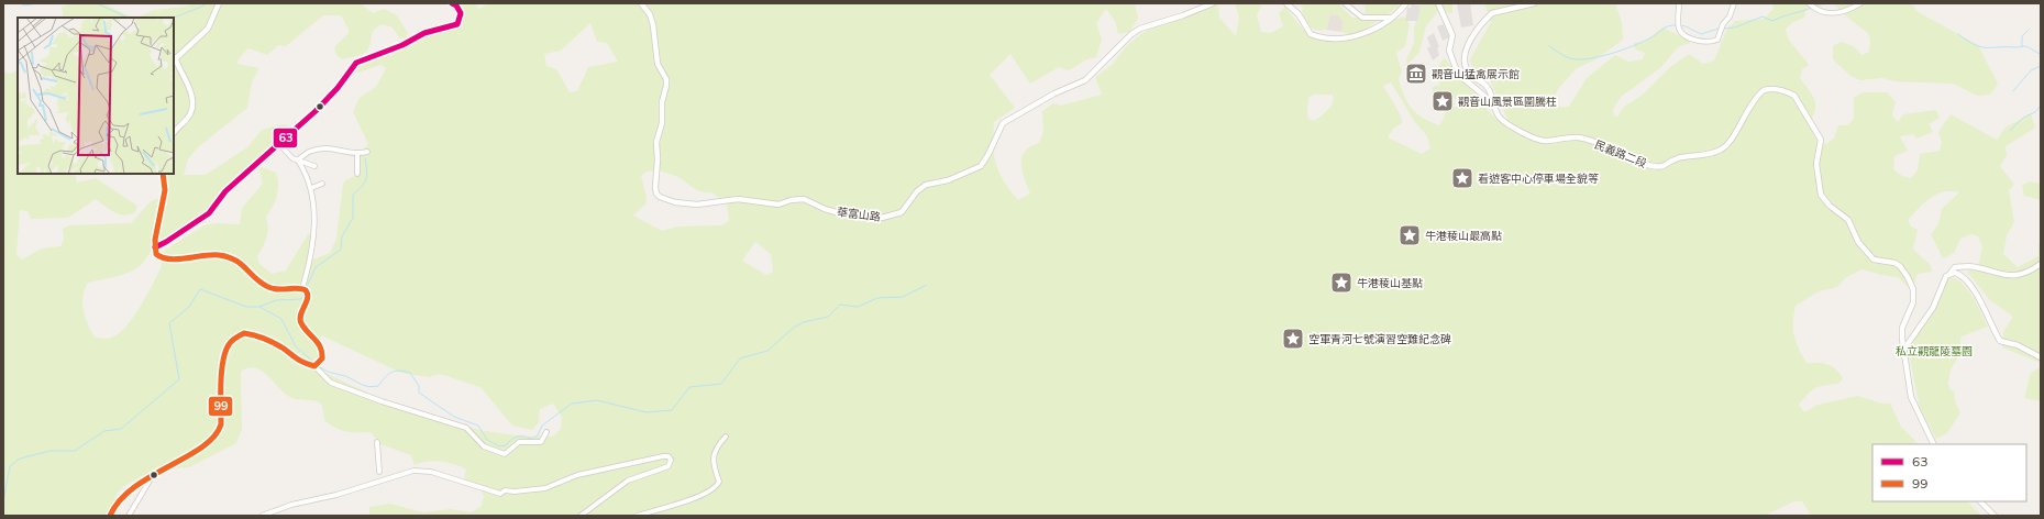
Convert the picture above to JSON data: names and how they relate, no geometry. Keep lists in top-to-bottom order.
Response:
{
  "streets": {
    "street": ["民義路二段", "華富山路"]
  },
  "parks": ["私立觀龍陵墓園"],
  "places": {
    "museum": ["觀音山猛禽展示館"],
    "place": [
      "觀音山風景區圖騰柱",
      "看遊客中心停車場全貌等",
      "牛港稜山最高點",
      "牛港稜山基點",
      "空軍青河七號演習空難紀念碑"
    ]
  },
  "lines": ["transit line 63", "transit line 99"],
  "legend": ["63", "99"]
}
